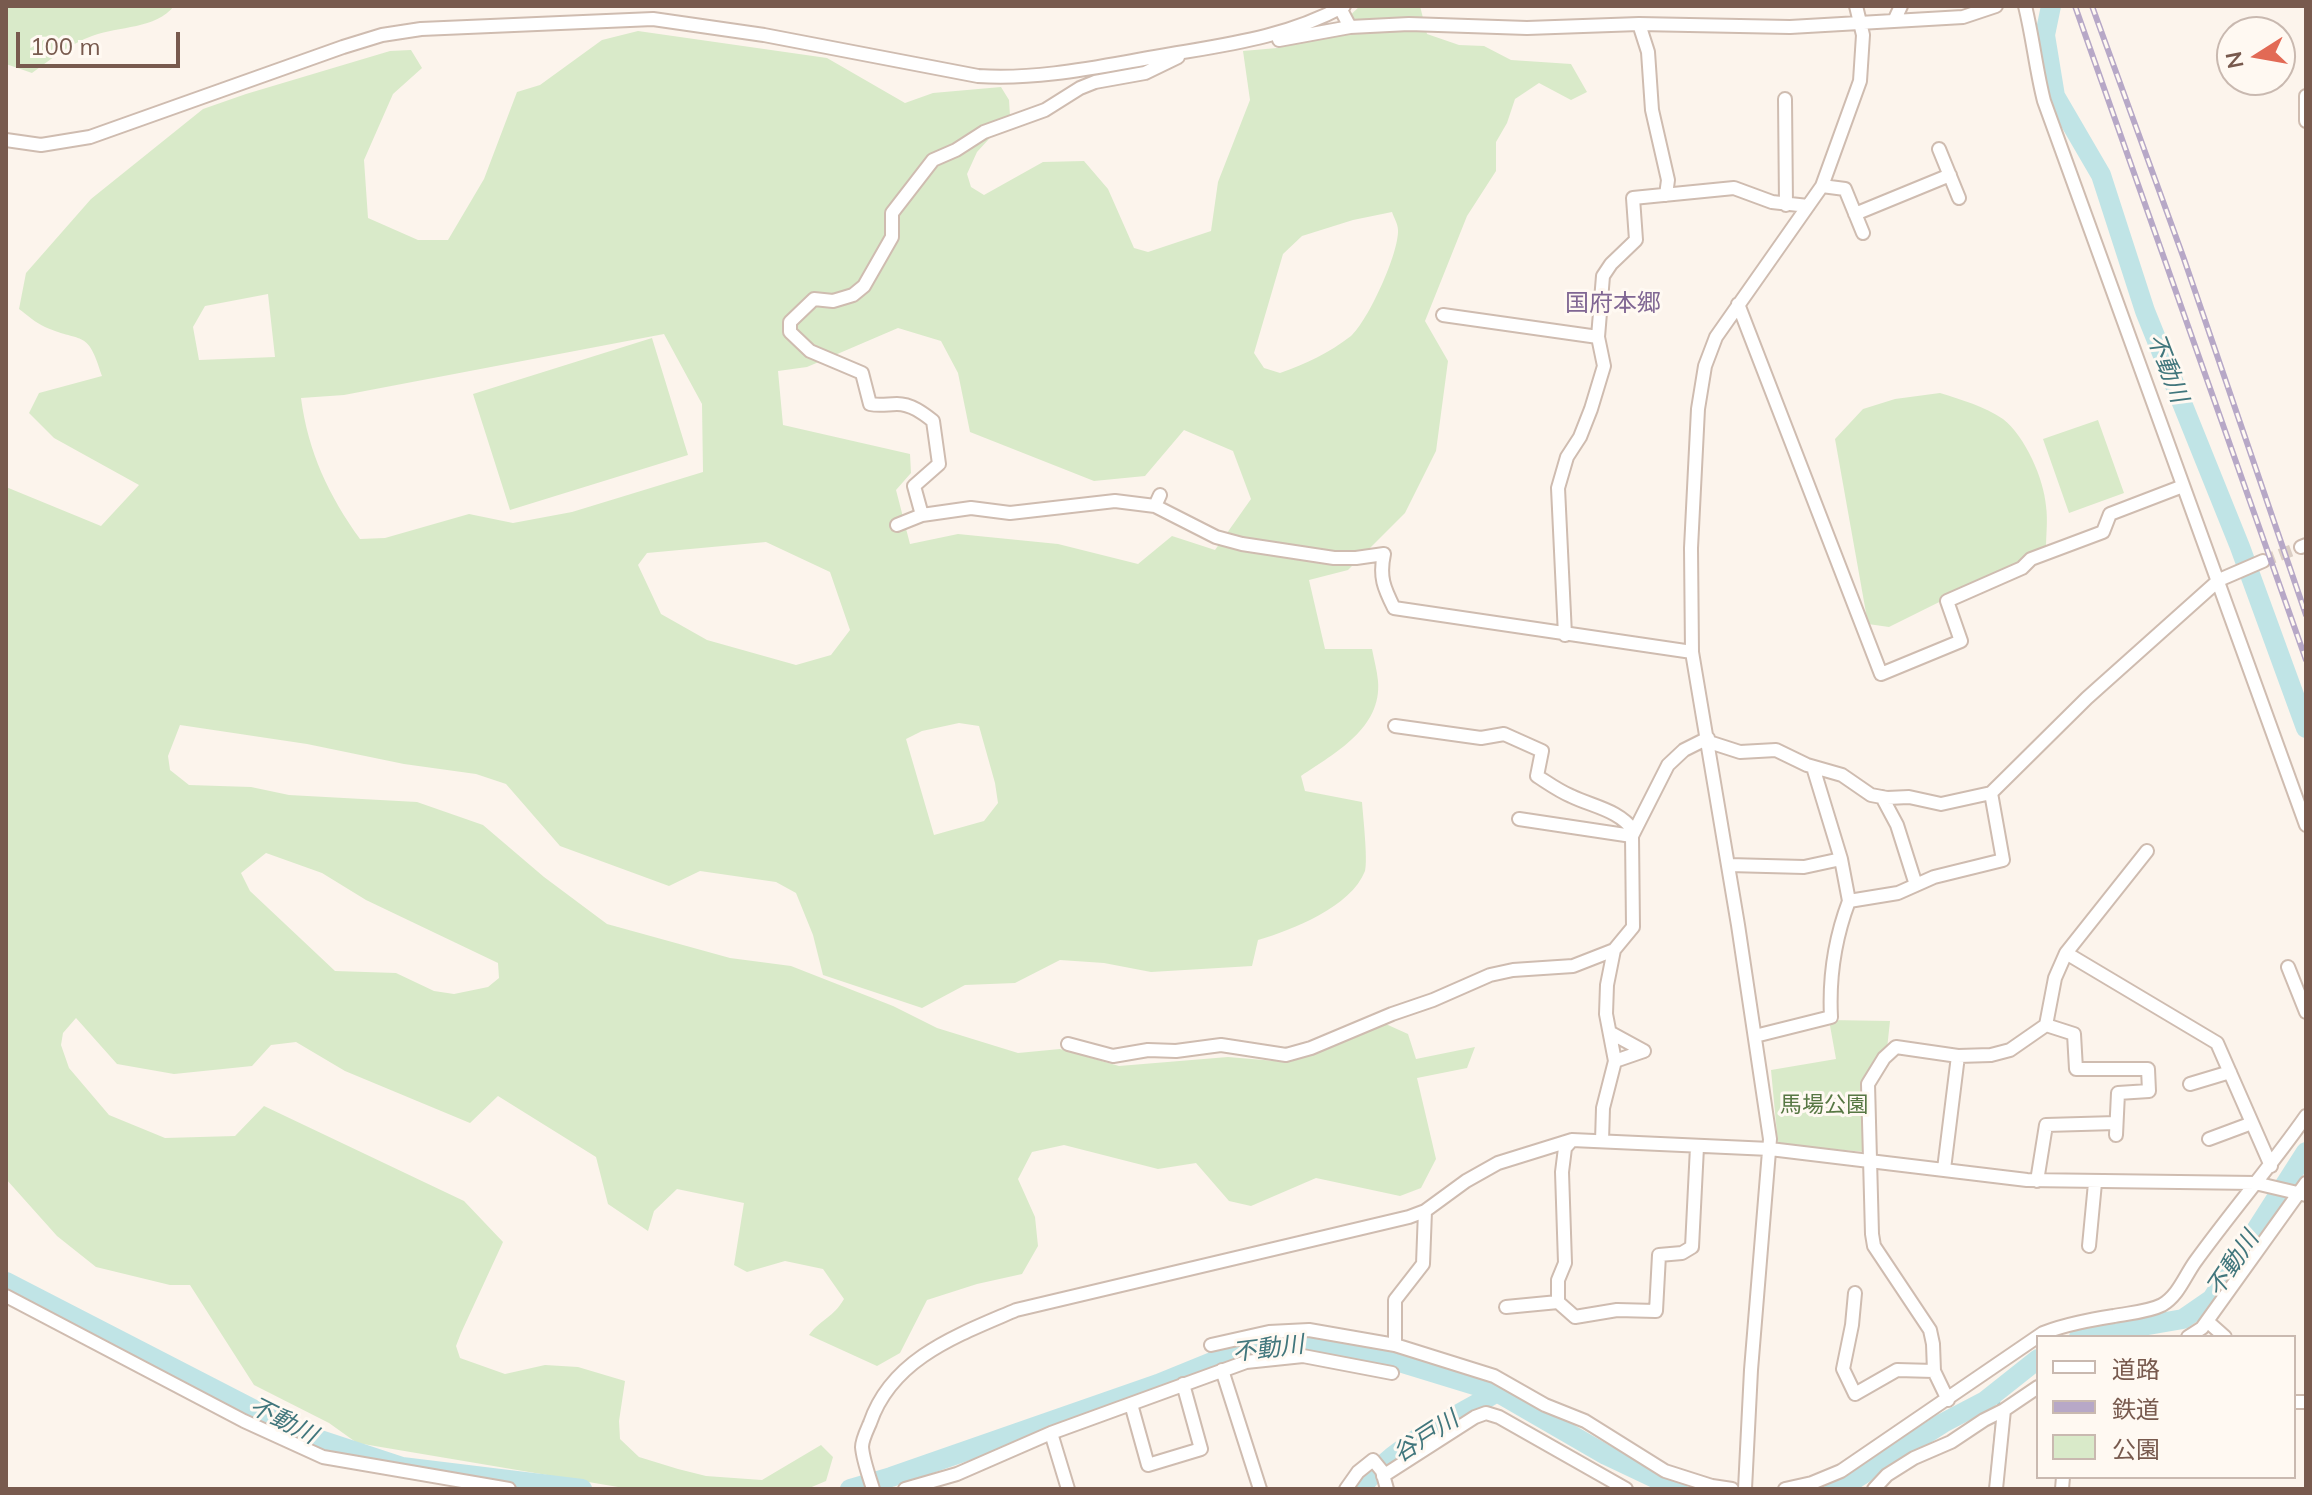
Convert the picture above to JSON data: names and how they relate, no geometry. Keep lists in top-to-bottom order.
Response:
{
  "districts": ["国府本郷"],
  "water": ["不動川", "谷戸川"],
  "parks": ["馬場公園"],
  "legend": ["道路", "鉄道", "公園"],
  "scale_bar": "100 m",
  "north": "left"
}
